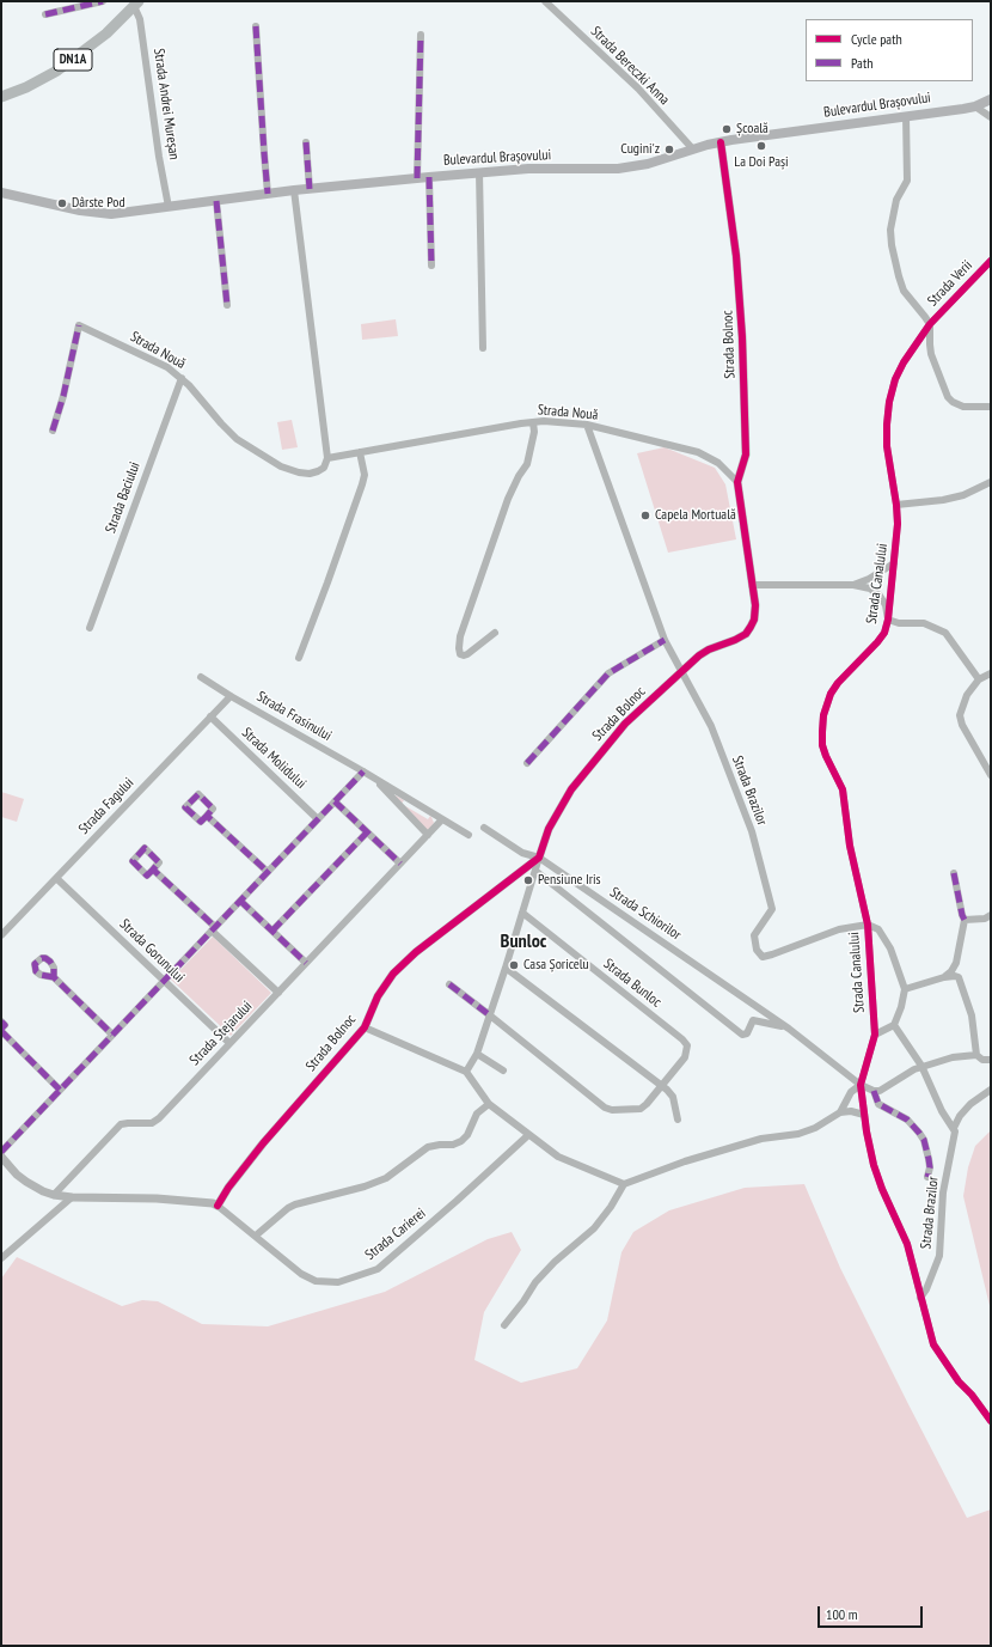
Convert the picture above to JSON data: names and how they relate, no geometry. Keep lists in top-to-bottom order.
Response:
{
  "streets": {
    "main road": ["DN1A", "Bulevardul Brașovului"],
    "street": [
      "Strada Bereczki Anna",
      "Strada Andrei Mureșan",
      "Strada Verii",
      "Strada Bolnoc",
      "Strada Nouă",
      "Strada Baciului",
      "Strada Canalului",
      "Strada Frasinului",
      "Strada Molidului",
      "Strada Brazilor",
      "Strada Fagului",
      "Strada Schiorilor",
      "Strada Gorunului",
      "Strada Bunloc",
      "Strada Stejarului",
      "Strada Carierei"
    ]
  },
  "crossings": [
    ["DN1A", "Strada Andrei Mureșan"],
    ["Strada Bereczki Anna", "Bulevardul Brașovului"],
    ["Strada Andrei Mureșan", "Bulevardul Brașovului"],
    ["Bulevardul Brașovului", "Strada Bolnoc"],
    ["Strada Verii", "Strada Canalului"],
    ["Strada Bolnoc", "Strada Nouă"],
    ["Strada Bolnoc", "Strada Canalului"],
    ["Strada Bolnoc", "Strada Brazilor"],
    ["Strada Bolnoc", "Strada Schiorilor"],
    ["Strada Bolnoc", "Strada Carierei"],
    ["Strada Nouă", "Strada Baciului"],
    ["Strada Nouă", "Strada Brazilor"],
    ["Strada Canalului", "Strada Brazilor"],
    ["Strada Canalului", "Strada Schiorilor"],
    ["Strada Frasinului", "Strada Fagului"],
    ["Strada Frasinului", "Strada Stejarului"],
    ["Strada Molidului", "Strada Fagului"],
    ["Strada Fagului", "Strada Gorunului"],
    ["Strada Gorunului", "Strada Stejarului"]
  ],
  "districts": ["Bunloc"],
  "places": [
    "Școală",
    "La Doi Pași",
    "Cugini'z",
    "Dârste Pod",
    "Capela Mortuală",
    "Pensiune Iris",
    "Casa Șoricelu"
  ],
  "legend": ["Cycle path", "Path"],
  "scale_bar": "100 m"
}
